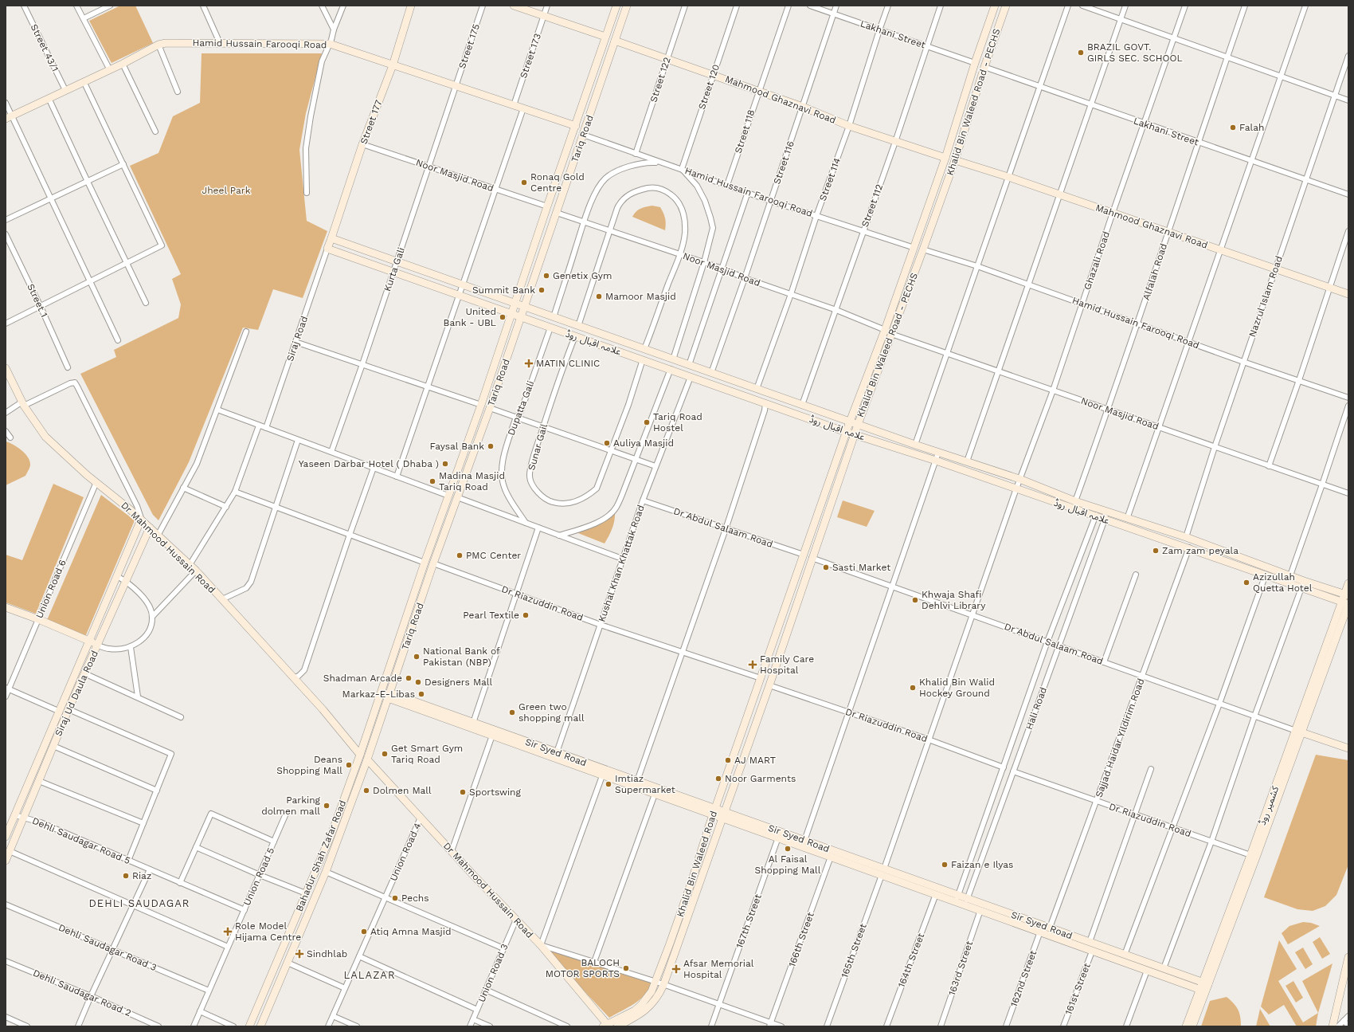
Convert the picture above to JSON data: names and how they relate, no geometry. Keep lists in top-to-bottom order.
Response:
{
  "streets": {
    "main road": [
      "Hamid Hussain Farooqi Road",
      "Mahmood Ghaznavi Road",
      "Khalid Bin Waleed Road - PECHS",
      "Street 177",
      "Tariq Road",
      "علامہ اقبال روڈ",
      "Dr Mahmood Hussain Road",
      "Siraj Ud Daula Road",
      "Sir Syed Road",
      "کشمیر روڈ",
      "Bahadur Shah Zafar Road",
      "Khalid Bin Waleed Road"
    ],
    "street": [
      "Lakhani Street",
      "Street 175",
      "Street 43/1",
      "Street 173",
      "Street 122",
      "Street 120",
      "Street 118",
      "Street 116",
      "Noor Masjid Road",
      "Street 114",
      "Street 112",
      "Ghazali Road",
      "Kurta Gali",
      "Alfalah Road",
      "Nazrul Islam Road",
      "Street 1",
      "Siraj Road",
      "Dupatta Gali",
      "Sunar Gail",
      "Dr Abdul Salaam Road",
      "Kushal Khan Khattak Road",
      "Union Road 6",
      "Dr Riazuddin Road",
      "Hali Road",
      "Sajjad Haidar Yildirim Road",
      "Dehli Saudagar Road 5",
      "Union Road 4",
      "Union Road 5",
      "167th Street",
      "166th Street",
      "Dehli Saudagar Road 3",
      "165th Street",
      "164th Street",
      "163rd Street",
      "Union Road 3",
      "162nd Street",
      "161st Street",
      "Dehli Saudagar Road 2"
    ]
  },
  "crossings": [
    ["Lakhani Street", "Khalid Bin Waleed Road - PECHS"],
    ["Lakhani Street", "Street 116"],
    ["Lakhani Street", "Street 114"],
    ["Lakhani Street", "Street 112"],
    ["Lakhani Street", "Ghazali Road"],
    ["Lakhani Street", "Alfalah Road"],
    ["Lakhani Street", "Nazrul Islam Road"],
    ["Hamid Hussain Farooqi Road", "Street 175"],
    ["Hamid Hussain Farooqi Road", "Street 43/1"],
    ["Hamid Hussain Farooqi Road", "Street 173"],
    ["Hamid Hussain Farooqi Road", "Street 122"],
    ["Hamid Hussain Farooqi Road", "Street 120"],
    ["Hamid Hussain Farooqi Road", "Khalid Bin Waleed Road - PECHS"],
    ["Hamid Hussain Farooqi Road", "Street 177"],
    ["Hamid Hussain Farooqi Road", "Street 118"],
    ["Hamid Hussain Farooqi Road", "Tariq Road"],
    ["Hamid Hussain Farooqi Road", "Street 116"],
    ["Hamid Hussain Farooqi Road", "Street 114"],
    ["Hamid Hussain Farooqi Road", "Street 112"],
    ["Hamid Hussain Farooqi Road", "Ghazali Road"],
    ["Hamid Hussain Farooqi Road", "Kurta Gali"],
    ["Hamid Hussain Farooqi Road", "Alfalah Road"],
    ["Hamid Hussain Farooqi Road", "Nazrul Islam Road"],
    ["Street 175", "Kurta Gali"],
    ["Street 122", "Mahmood Ghaznavi Road"],
    ["Street 120", "Mahmood Ghaznavi Road"],
    ["Mahmood Ghaznavi Road", "Khalid Bin Waleed Road - PECHS"],
    ["Mahmood Ghaznavi Road", "Street 118"],
    ["Mahmood Ghaznavi Road", "Tariq Road"],
    ["Mahmood Ghaznavi Road", "Street 116"],
    ["Mahmood Ghaznavi Road", "Street 114"],
    ["Mahmood Ghaznavi Road", "Street 112"],
    ["Mahmood Ghaznavi Road", "Ghazali Road"],
    ["Mahmood Ghaznavi Road", "Alfalah Road"],
    ["Mahmood Ghaznavi Road", "Nazrul Islam Road"],
    ["Khalid Bin Waleed Road - PECHS", "Noor Masjid Road"],
    ["Khalid Bin Waleed Road - PECHS", "علامہ اقبال روڈ"],
    ["Khalid Bin Waleed Road - PECHS", "Dr Abdul Salaam Road"],
    ["Khalid Bin Waleed Road - PECHS", "Dr Riazuddin Road"],
    ["Khalid Bin Waleed Road - PECHS", "Khalid Bin Waleed Road"],
    ["Street 177", "Noor Masjid Road"],
    ["Street 177", "Siraj Road"],
    ["Street 177", "علامہ اقبال روڈ"],
    ["Tariq Road", "Noor Masjid Road"],
    ["Tariq Road", "علامہ اقبال روڈ"],
    ["Tariq Road", "Dr Mahmood Hussain Road"],
    ["Tariq Road", "Dr Riazuddin Road"],
    ["Tariq Road", "Sir Syed Road"],
    ["Tariq Road", "Bahadur Shah Zafar Road"],
    ["Street 116", "Noor Masjid Road"],
    ["Street 116", "علامہ اقبال روڈ"],
    ["Noor Masjid Road", "Street 114"],
    ["Noor Masjid Road", "Street 112"],
    ["Noor Masjid Road", "Ghazali Road"],
    ["Noor Masjid Road", "Kurta Gali"],
    ["Noor Masjid Road", "Alfalah Road"],
    ["Noor Masjid Road", "Nazrul Islam Road"],
    ["Street 114", "علامہ اقبال روڈ"],
    ["Street 112", "علامہ اقبال روڈ"],
    ["Ghazali Road", "علامہ اقبال روڈ"],
    ["Ghazali Road", "Dr Abdul Salaam Road"],
    ["Ghazali Road", "165th Street"],
    ["Kurta Gali", "علامہ اقبال روڈ"],
    ["Alfalah Road", "علامہ اقبال روڈ"],
    ["Nazrul Islam Road", "علامہ اقبال روڈ"],
    ["Siraj Road", "علامہ اقبال روڈ"],
    ["علامہ اقبال روڈ", "Dupatta Gali"],
    ["علامہ اقبال روڈ", "Sunar Gail"],
    ["علامہ اقبال روڈ", "Kushal Khan Khattak Road"],
    ["علامہ اقبال روڈ", "Hali Road"],
    ["علامہ اقبال روڈ", "Sajjad Haidar Yildirim Road"],
    ["علامہ اقبال روڈ", "کشمیر روڈ"],
    ["Dr Abdul Salaam Road", "Kushal Khan Khattak Road"],
    ["Dr Abdul Salaam Road", "Hali Road"],
    ["Dr Abdul Salaam Road", "Sajjad Haidar Yildirim Road"],
    ["Dr Abdul Salaam Road", "کشمیر روڈ"],
    ["Dr Abdul Salaam Road", "165th Street"],
    ["Dr Mahmood Hussain Road", "Union Road 6"],
    ["Dr Mahmood Hussain Road", "Siraj Ud Daula Road"],
    ["Dr Mahmood Hussain Road", "Union Road 4"],
    ["Dr Mahmood Hussain Road", "Bahadur Shah Zafar Road"],
    ["Dr Mahmood Hussain Road", "Khalid Bin Waleed Road"],
    ["Dr Mahmood Hussain Road", "Union Road 3"],
    ["Kushal Khan Khattak Road", "Dr Riazuddin Road"],
    ["Kushal Khan Khattak Road", "Sir Syed Road"],
    ["Dr Riazuddin Road", "Hali Road"],
    ["Dr Riazuddin Road", "Sajjad Haidar Yildirim Road"],
    ["Dr Riazuddin Road", "کشمیر روڈ"],
    ["Dr Riazuddin Road", "Khalid Bin Waleed Road"],
    ["Dr Riazuddin Road", "165th Street"],
    ["Siraj Ud Daula Road", "Dehli Saudagar Road 5"],
    ["Hali Road", "Sir Syed Road"],
    ["Sajjad Haidar Yildirim Road", "Sir Syed Road"],
    ["Sir Syed Road", "کشمیر روڈ"],
    ["Sir Syed Road", "Khalid Bin Waleed Road"],
    ["Sir Syed Road", "167th Street"],
    ["Sir Syed Road", "166th Street"],
    ["Sir Syed Road", "165th Street"],
    ["Sir Syed Road", "164th Street"],
    ["Sir Syed Road", "163rd Street"],
    ["Sir Syed Road", "162nd Street"],
    ["Sir Syed Road", "161st Street"],
    ["Dehli Saudagar Road 5", "Union Road 5"],
    ["Union Road 5", "Dehli Saudagar Road 3"]
  ],
  "districts": ["DEHLI SAUDAGAR", "LALAZAR"],
  "parks": ["Jheel Park"],
  "places": {
    "other": [
      "BRAZIL GOVT. GIRLS SEC. SCHOOL",
      "Falah",
      "Ronaq Gold Centre",
      "Genetix Gym",
      "Summit Bank",
      "Mamoor Masjid",
      "United Bank - UBL",
      "Tariq Road Hostel",
      "Auliya Masjid",
      "Faysal Bank",
      "Yaseen Darbar Hotel ( Dhaba )",
      "Madina Masjid Tariq Road",
      "Zam zam peyala",
      "PMC Center",
      "Sasti Market",
      "Azizullah Quetta Hotel",
      "Khwaja Shafi Dehlvi Library",
      "Pearl Textile",
      "National Bank of Pakistan (NBP)",
      "Shadman Arcade",
      "Designers Mall",
      "Khalid Bin Walid Hockey Ground",
      "Markaz-E-Libas",
      "Green two shopping mall",
      "Get Smart Gym Tariq Road",
      "AJ MART",
      "Deans Shopping Mall",
      "Noor Garments",
      "Imtiaz Supermarket",
      "Dolmen Mall",
      "Sportswing",
      "Parking dolmen mall",
      "Al Faisal Shopping Mall",
      "Faizan e Ilyas",
      "Riaz",
      "Pechs",
      "Atiq Amna Masjid",
      "BALOCH MOTOR SPORTS"
    ],
    "health": [
      "MATIN CLINIC",
      "Family Care Hospital",
      "Role Model Hijama Centre",
      "Sindhlab",
      "Afsar Memorial Hospital"
    ]
  }
}
